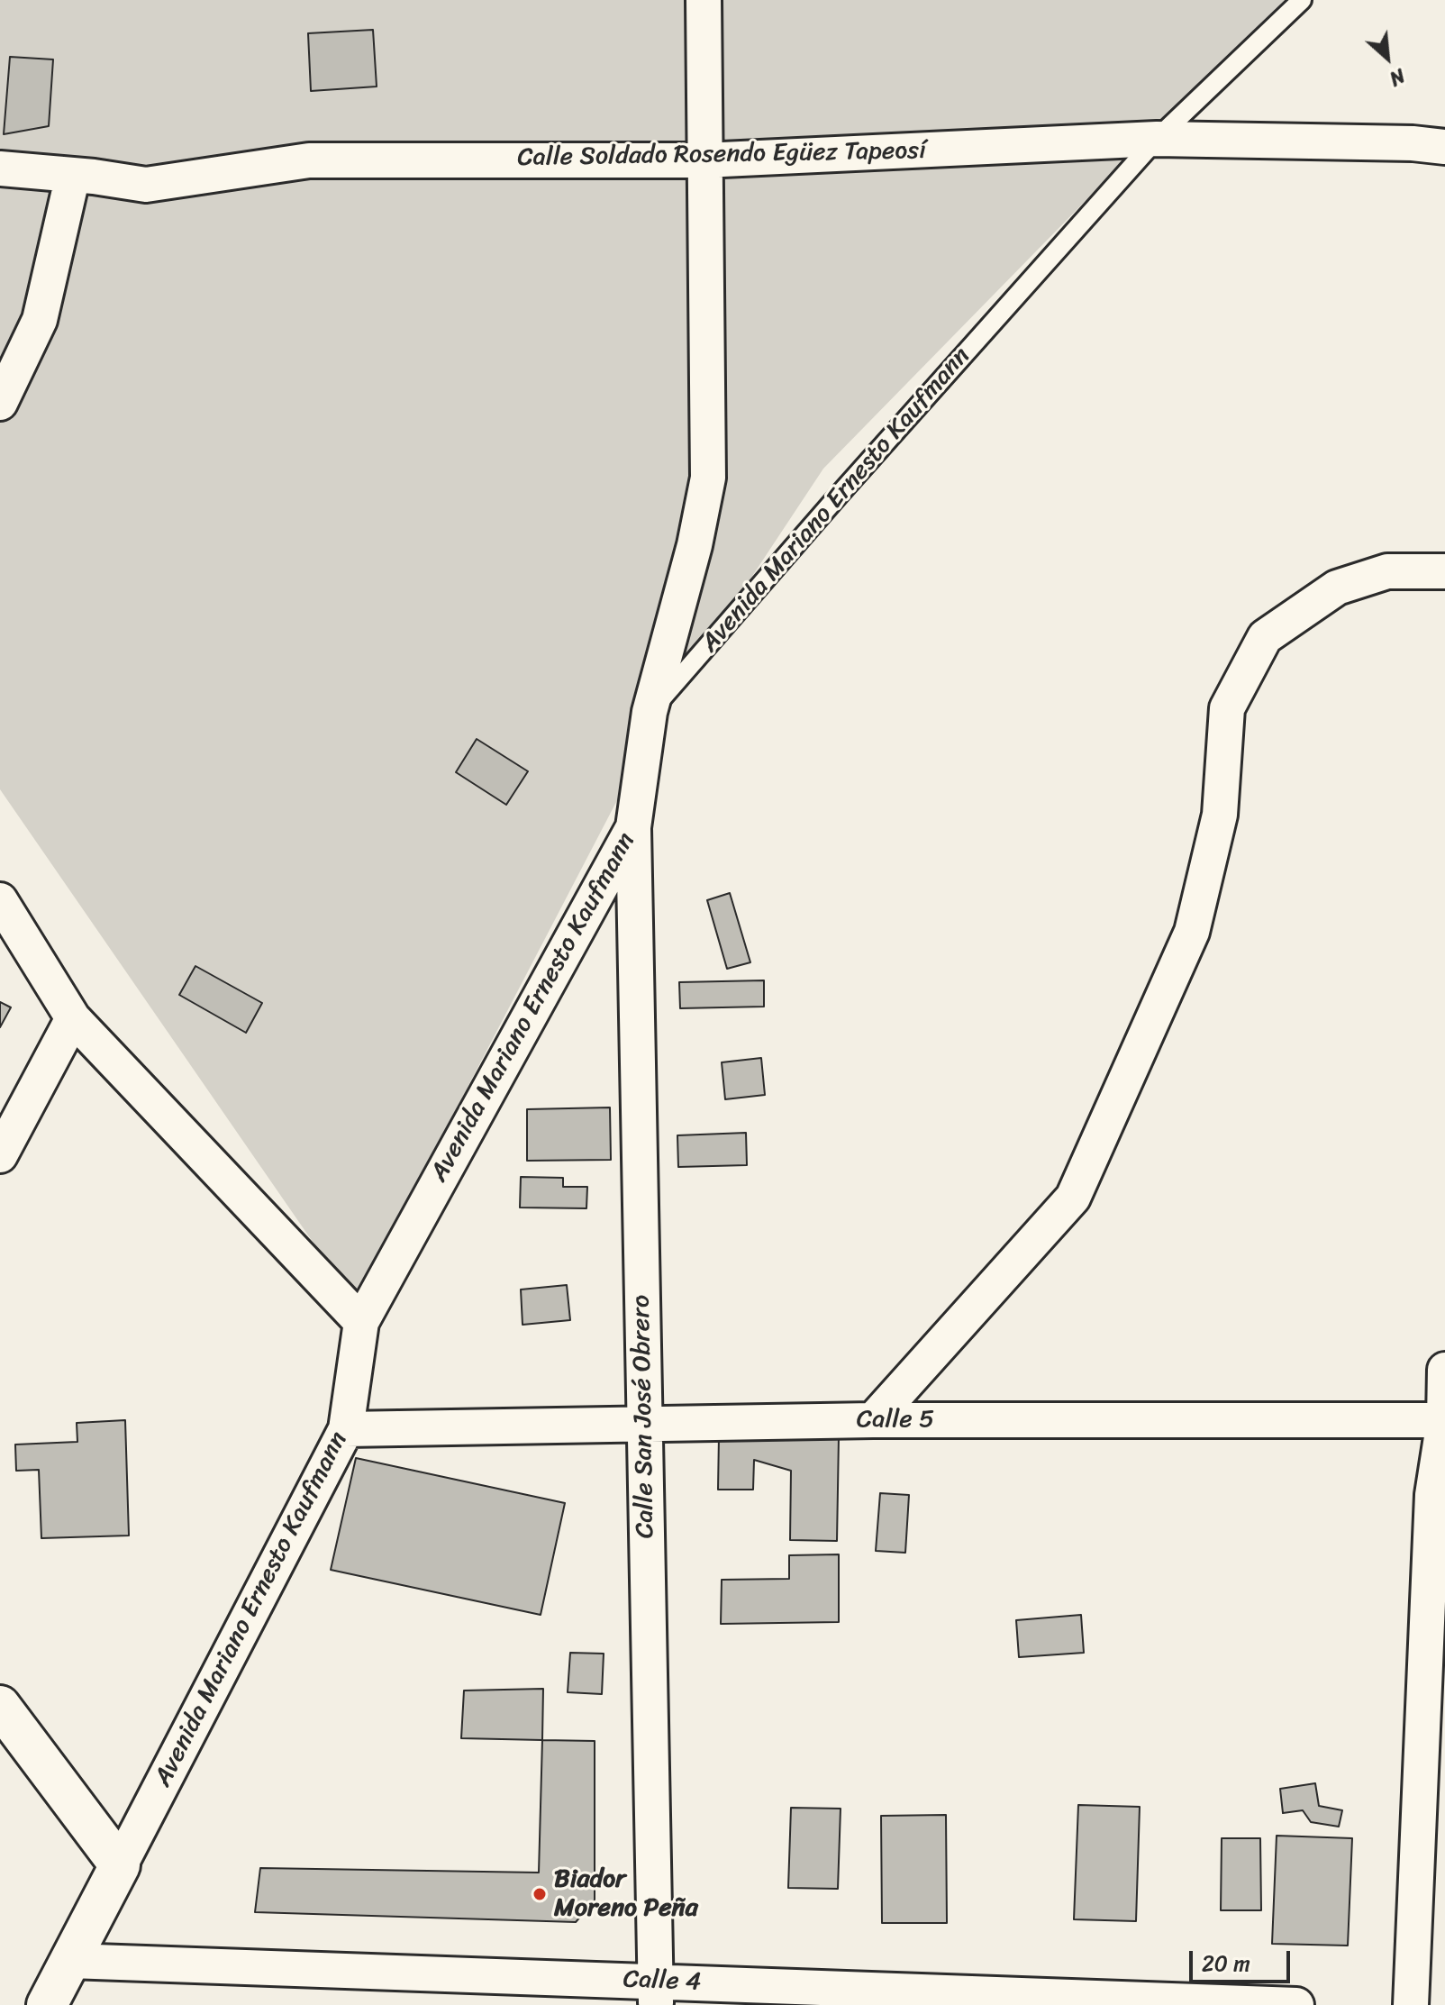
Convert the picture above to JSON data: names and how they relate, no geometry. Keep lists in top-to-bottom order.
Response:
{
  "streets": {
    "main road": ["Avenida Mariano Ernesto Kaufmann"],
    "street": [
      "Calle Soldado Rosendo Egüez Tapeosí",
      "Calle San José Obrero",
      "Calle 5",
      "Calle 4"
    ]
  },
  "crossings": [
    ["Calle Soldado Rosendo Egüez Tapeosí", "Avenida Mariano Ernesto Kaufmann"],
    ["Avenida Mariano Ernesto Kaufmann", "Calle San José Obrero"],
    ["Avenida Mariano Ernesto Kaufmann", "Calle 5"],
    ["Avenida Mariano Ernesto Kaufmann", "Calle 4"],
    ["Calle San José Obrero", "Calle 5"],
    ["Calle San José Obrero", "Calle 4"]
  ],
  "places": ["Biador Moreno Peña"],
  "scale_bar": "20 m",
  "north": "bottom right"
}
